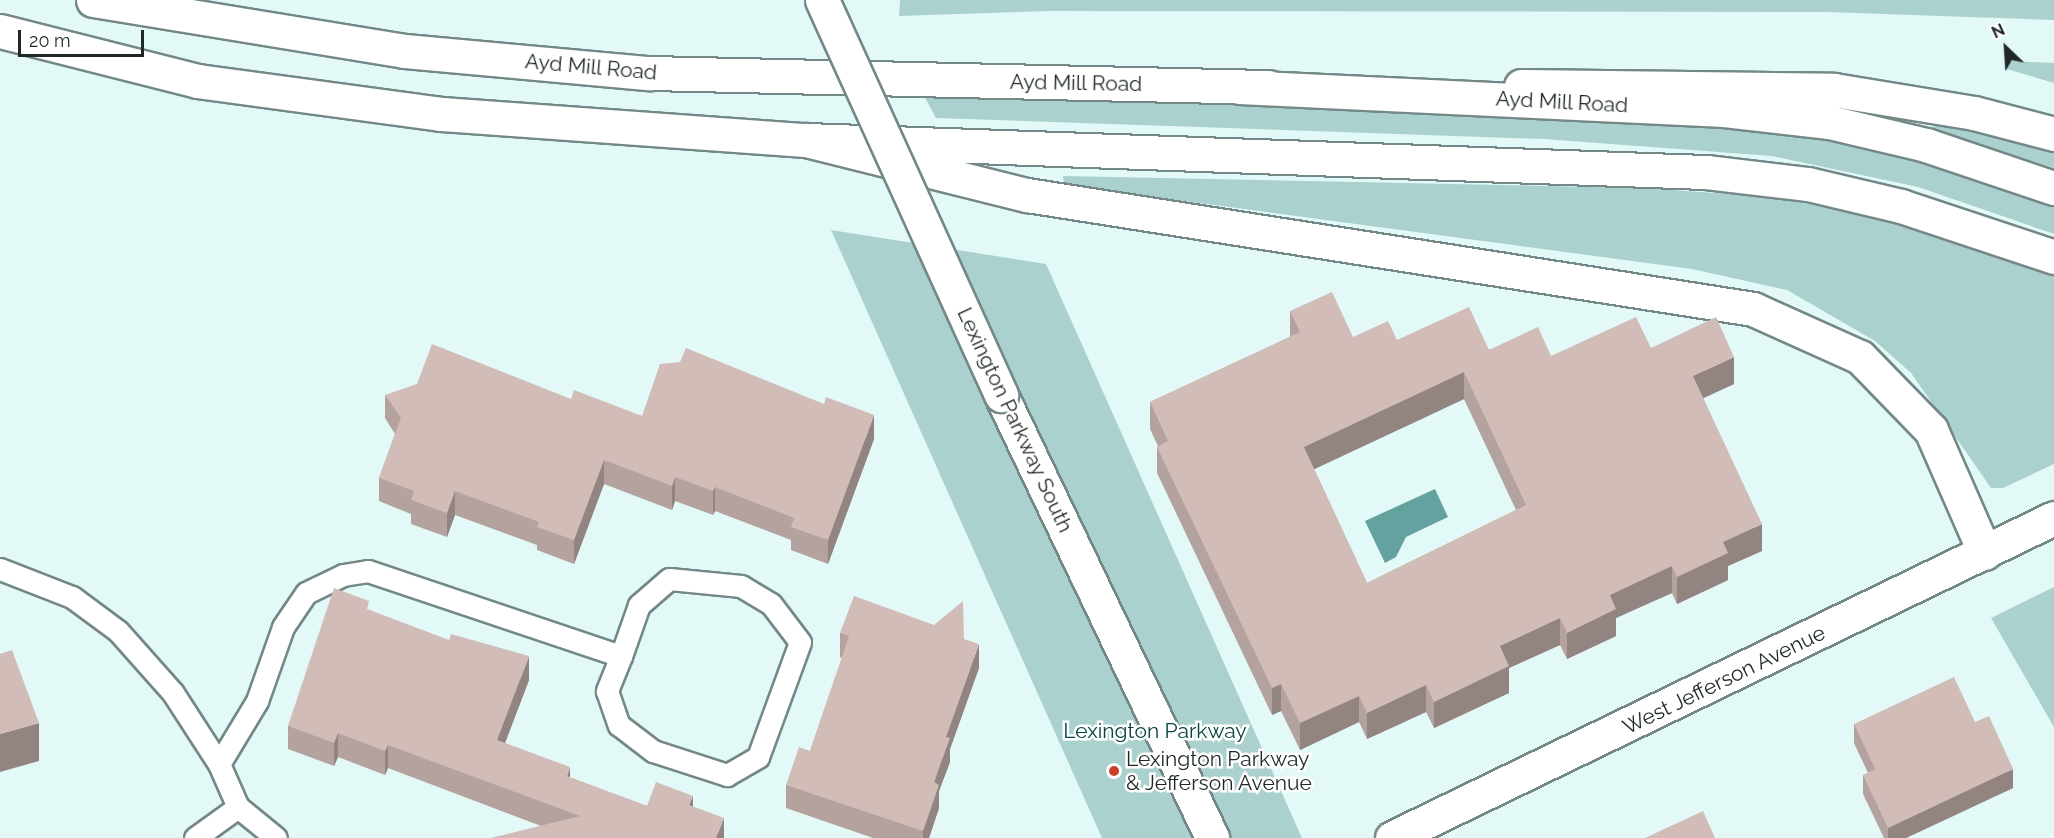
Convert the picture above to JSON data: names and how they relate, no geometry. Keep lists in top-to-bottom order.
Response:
{
  "streets": {
    "main road": ["Ayd Mill Road", "Lexington Parkway South", "West Jefferson Avenue"]
  },
  "parks": ["Lexington Parkway"],
  "places": ["Lexington Parkway & Jefferson Avenue"],
  "scale_bar": "20 m",
  "north": "top left"
}
